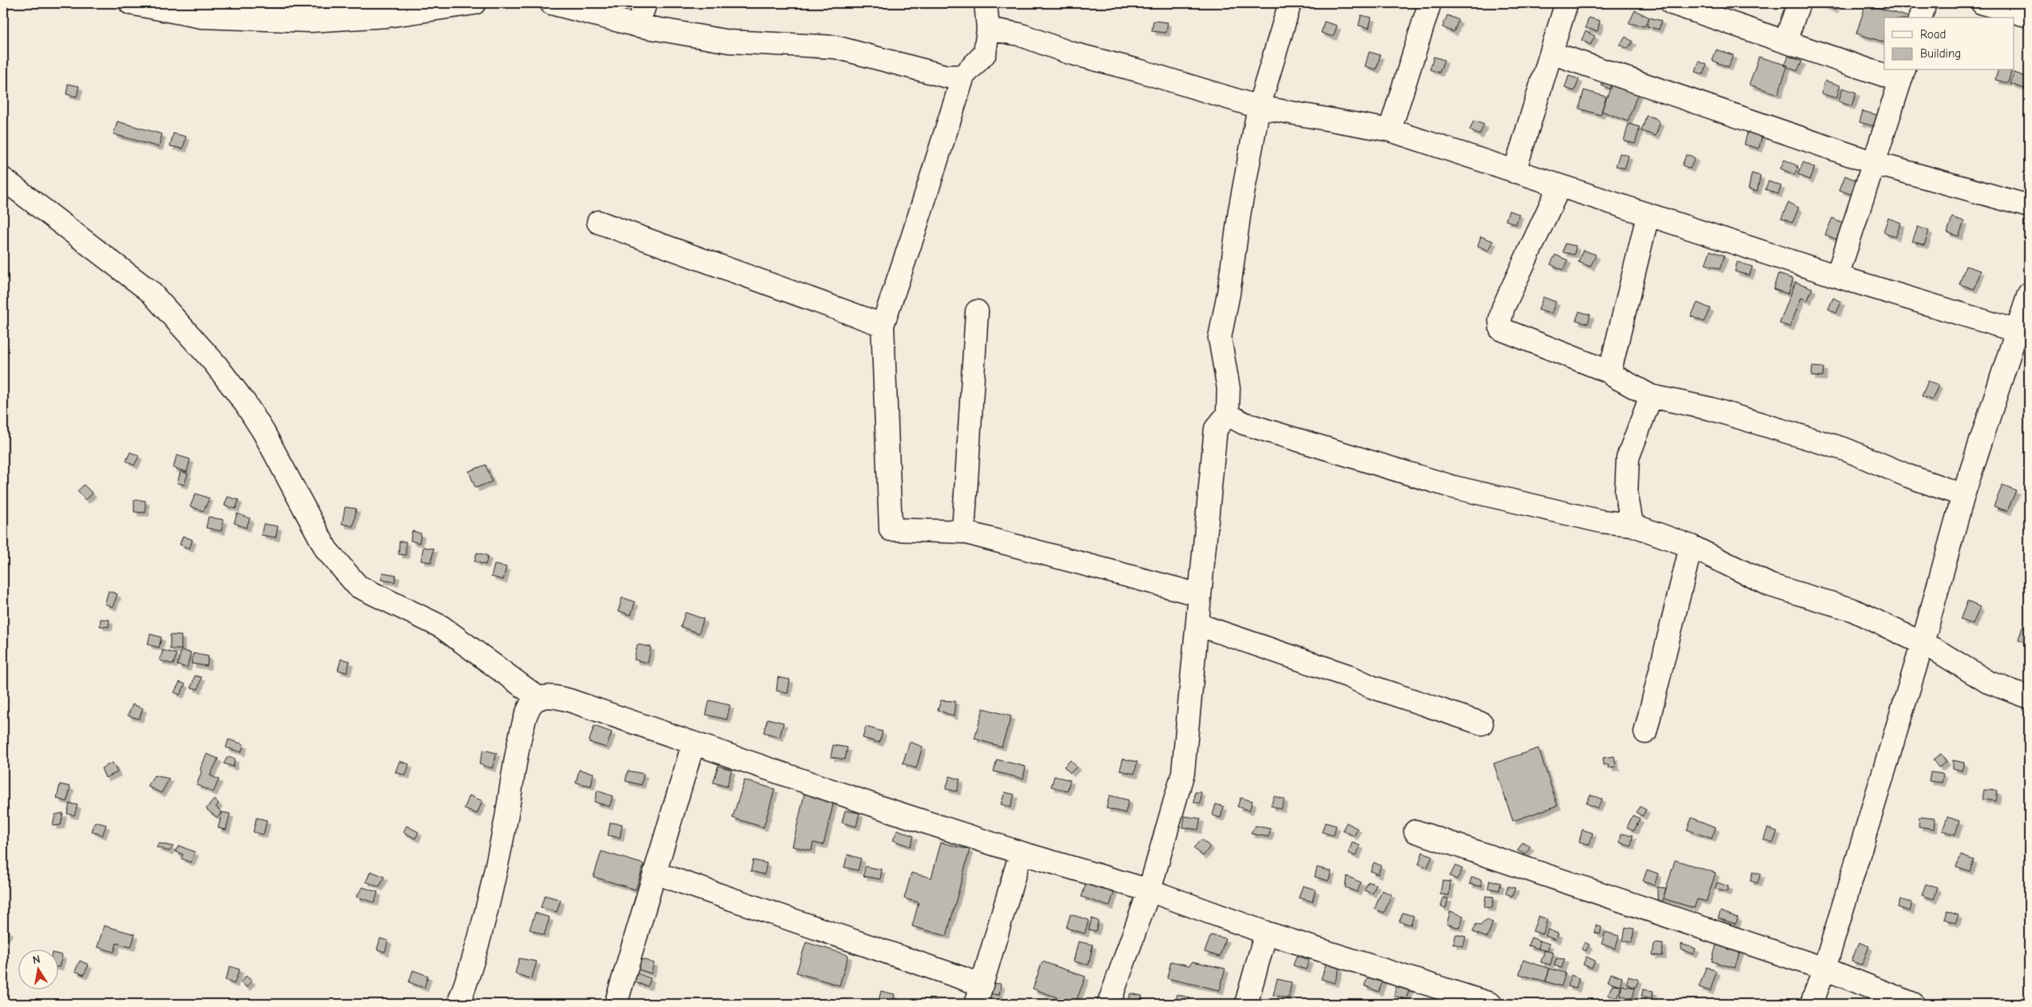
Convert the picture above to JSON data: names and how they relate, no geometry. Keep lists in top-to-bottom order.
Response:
{
  "legend": ["Road", "Building"],
  "north": "top"
}
